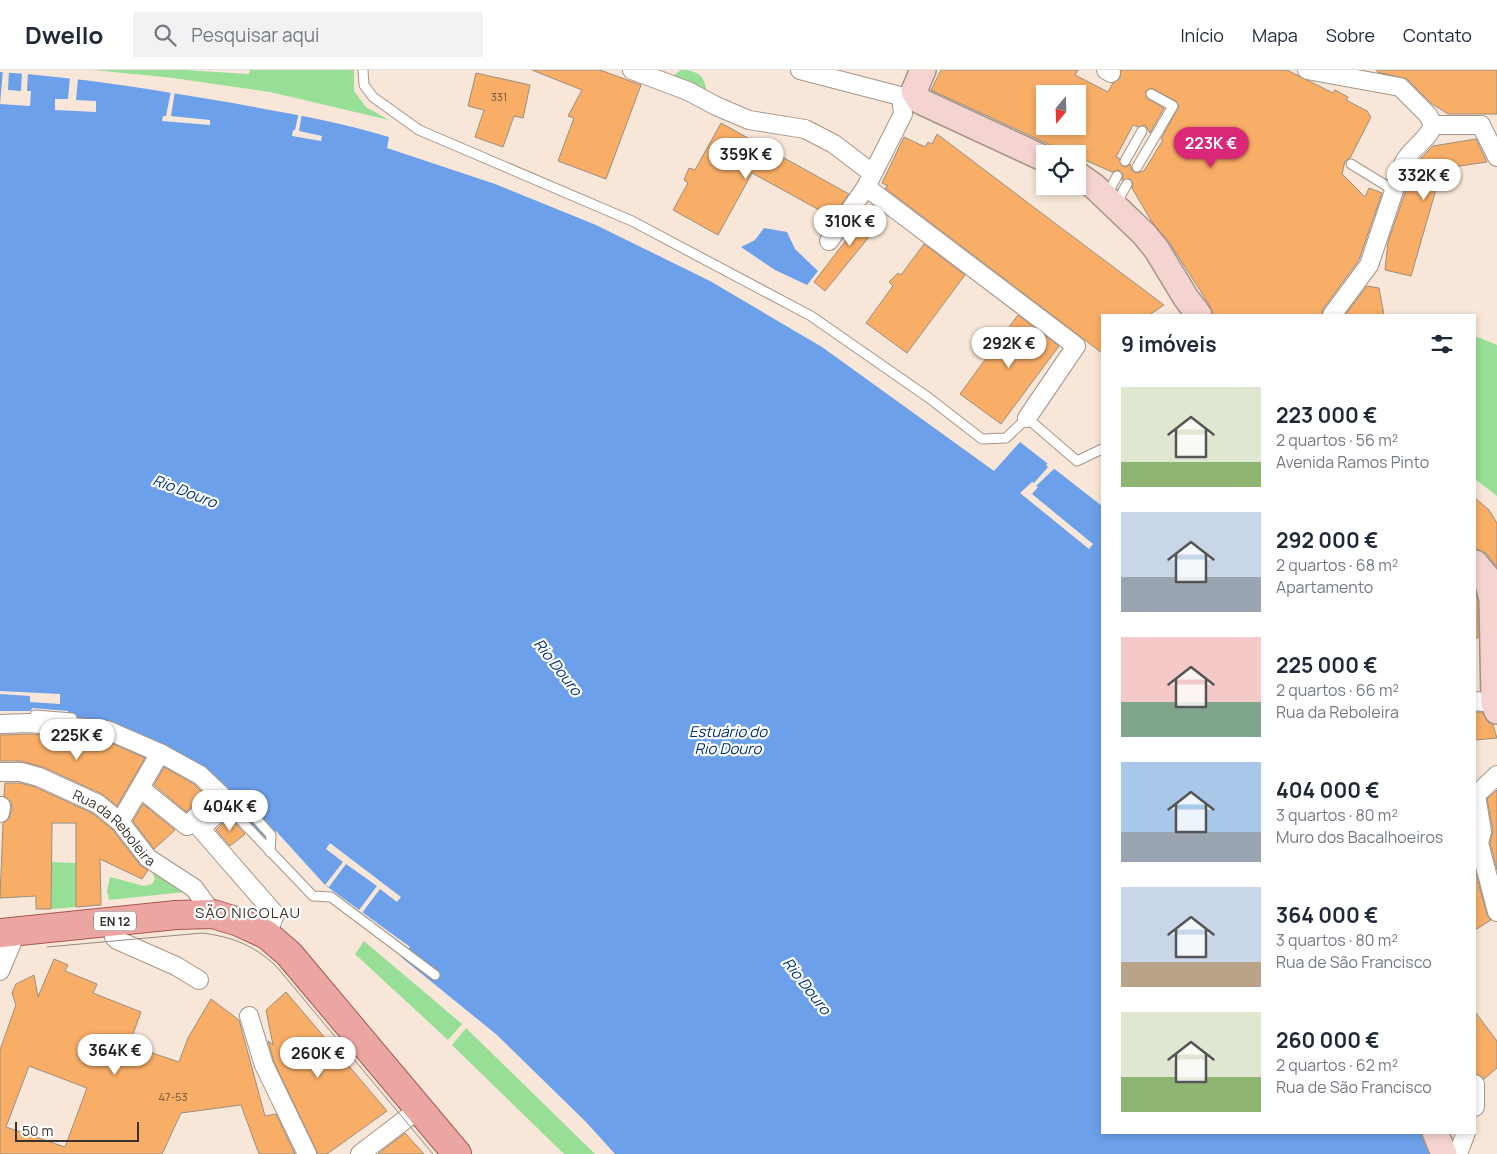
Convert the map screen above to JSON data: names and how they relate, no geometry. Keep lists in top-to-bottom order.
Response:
{
  "streets": {
    "main road": ["EN 12"],
    "street": ["Rua da Reboleira"]
  },
  "crossings": [
    ["Rua da Reboleira", "EN 12"]
  ],
  "districts": ["SÃO NICOLAU"],
  "water": ["Rio Douro", "Estuário do Rio Douro"],
  "house_numbers": ["331", "47-53"],
  "scale_bar": "50 m",
  "north": "bottom",
  "page": {
    "header": "Dwello",
    "search": "Pesquisar aqui",
    "nav": [
      "Início",
      "Mapa",
      "Sobre",
      "Contato"
    ],
    "price": [
      "223K €",
      "359K €",
      "332K €",
      "310K €",
      "292K €",
      "225K €",
      "404K €",
      "364K €",
      "260K €"
    ],
    "heading": "9 imóveis",
    "list": [
      {
        "name": "223 000 €",
        "note": "2 quartos · 56 m² · Avenida Ramos Pinto"
      },
      {
        "name": "292 000 €",
        "note": "2 quartos · 68 m² · Apartamento"
      },
      {
        "name": "225 000 €",
        "note": "2 quartos · 66 m² · Rua da Reboleira"
      },
      {
        "name": "404 000 €",
        "note": "3 quartos · 80 m² · Muro dos Bacalhoeiros"
      },
      {
        "name": "364 000 €",
        "note": "3 quartos · 80 m² · Rua de São Francisco"
      },
      {
        "name": "260 000 €",
        "note": "2 quartos · 62 m² · Rua de São Francisco"
      }
    ],
    "scale": "50 m"
  }
}
